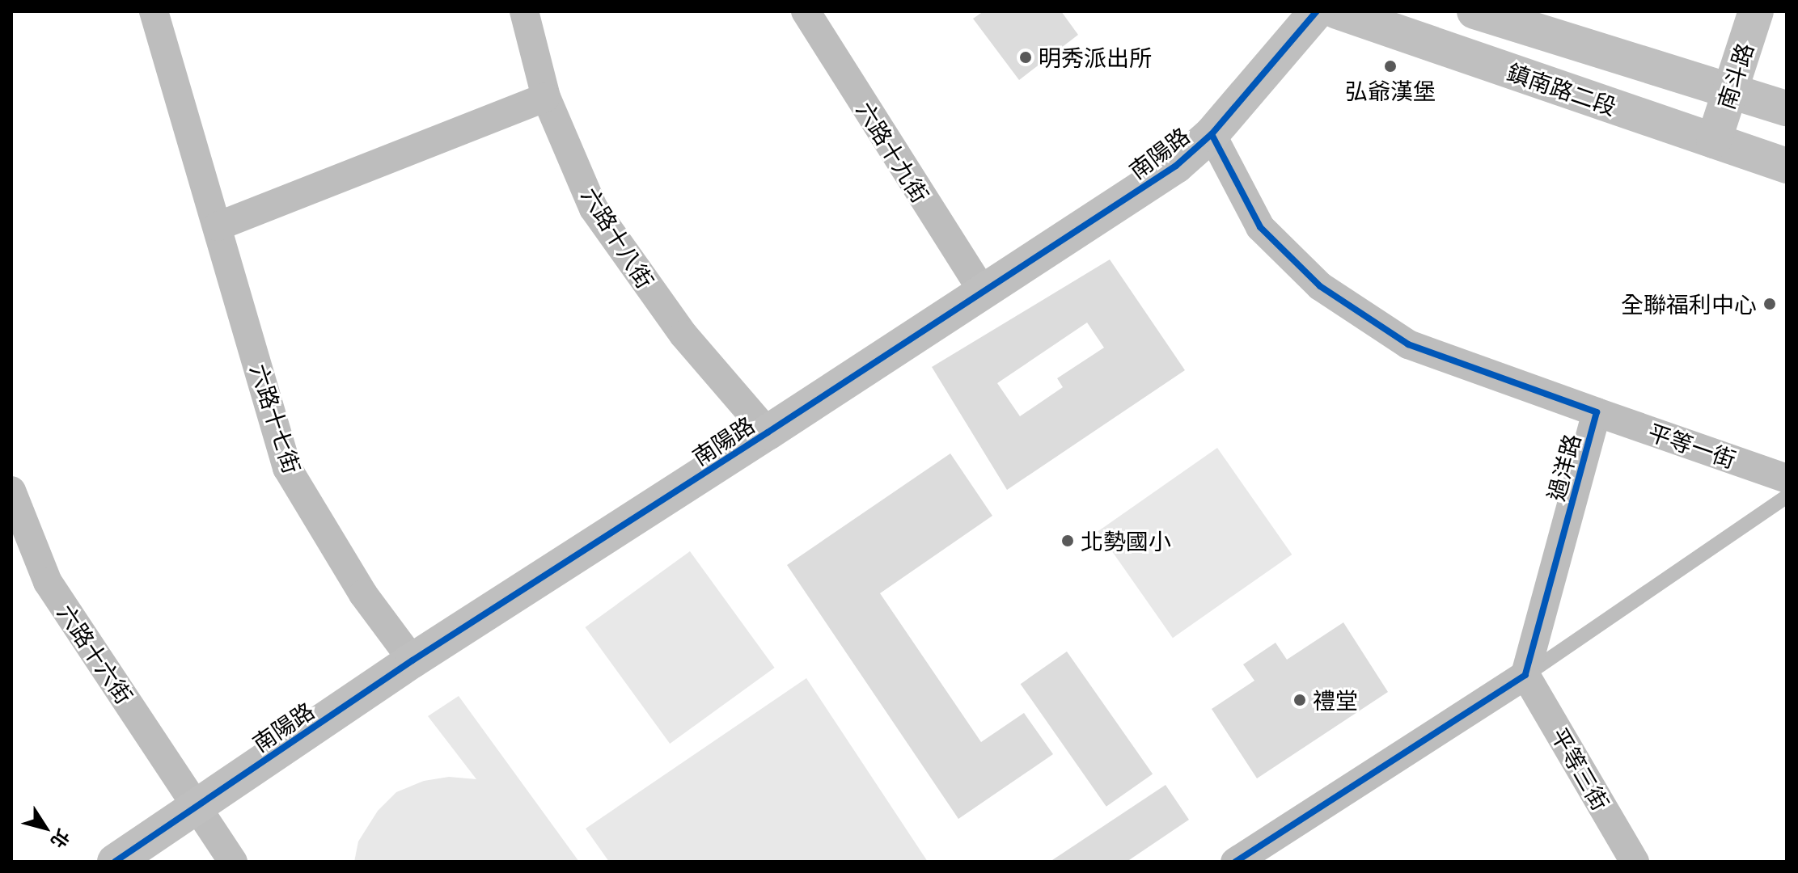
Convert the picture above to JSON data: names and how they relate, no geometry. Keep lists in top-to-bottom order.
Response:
{
  "streets": {
    "street": [
      "南斗路",
      "鎮南路二段",
      "六路十九街",
      "南陽路",
      "六路十八街",
      "六路十七街",
      "平等一街",
      "過洋路",
      "六路十六街",
      "平等三街"
    ]
  },
  "crossings": [
    ["南斗路", "鎮南路二段"],
    ["六路十九街", "南陽路"],
    ["南陽路", "六路十八街"],
    ["南陽路", "六路十七街"],
    ["南陽路", "過洋路"],
    ["南陽路", "六路十六街"],
    ["平等一街", "過洋路"],
    ["過洋路", "平等三街"]
  ],
  "places": [
    "明秀派出所",
    "弘爺漢堡",
    "全聯福利中心",
    "北勢國小",
    "禮堂"
  ],
  "north": "bottom right"
}
